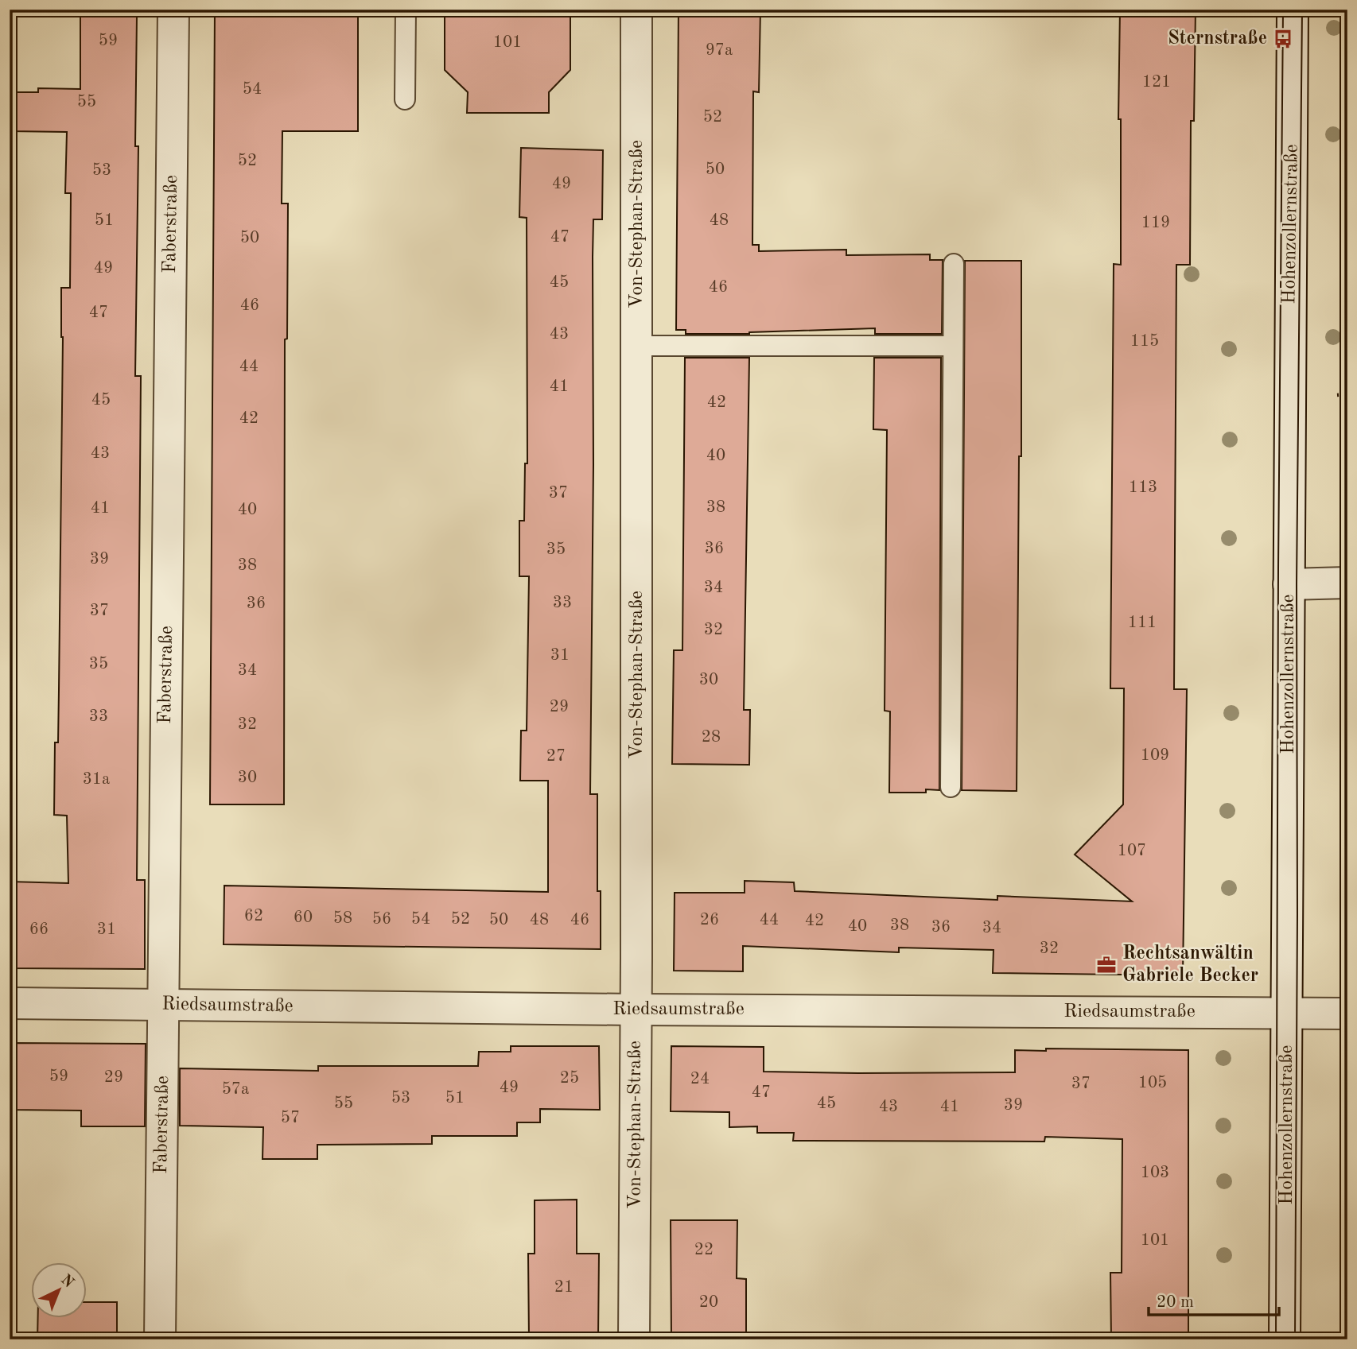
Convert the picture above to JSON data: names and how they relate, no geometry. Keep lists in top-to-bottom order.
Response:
{
  "streets": {
    "street": [
      "Faberstraße",
      "Von-Stephan-Straße",
      "Hohenzollernstraße",
      "Riedsaumstraße"
    ]
  },
  "crossings": [
    ["Faberstraße", "Riedsaumstraße"],
    ["Von-Stephan-Straße", "Riedsaumstraße"],
    ["Hohenzollernstraße", "Riedsaumstraße"]
  ],
  "places": {
    "bus stop": ["Sternstraße"],
    "office": ["Rechtsanwältin Gabriele Becker"]
  },
  "house_numbers": [
    "59",
    "101",
    "97a",
    "121",
    "54",
    "55",
    "52",
    "52",
    "50",
    "53",
    "49",
    "51",
    "48",
    "119",
    "47",
    "50",
    "49",
    "45",
    "46",
    "46",
    "47",
    "43",
    "115",
    "44",
    "41",
    "45",
    "42",
    "42",
    "43",
    "40",
    "113",
    "37",
    "38",
    "41",
    "40",
    "36",
    "35",
    "39",
    "38",
    "34",
    "33",
    "36",
    "37",
    "111",
    "32",
    "31",
    "35",
    "34",
    "30",
    "29",
    "33",
    "32",
    "28",
    "109",
    "27",
    "30",
    "31a",
    "107",
    "62",
    "60",
    "58",
    "56",
    "54",
    "52",
    "50",
    "48",
    "46",
    "26",
    "44",
    "42",
    "38",
    "40",
    "36",
    "34",
    "66",
    "31",
    "32",
    "59",
    "29",
    "25",
    "24",
    "105",
    "37",
    "49",
    "57a",
    "47",
    "53",
    "51",
    "55",
    "45",
    "39",
    "43",
    "41",
    "57",
    "103",
    "101",
    "22",
    "21",
    "20"
  ],
  "scale_bar": "20 m",
  "north": "top right"
}
